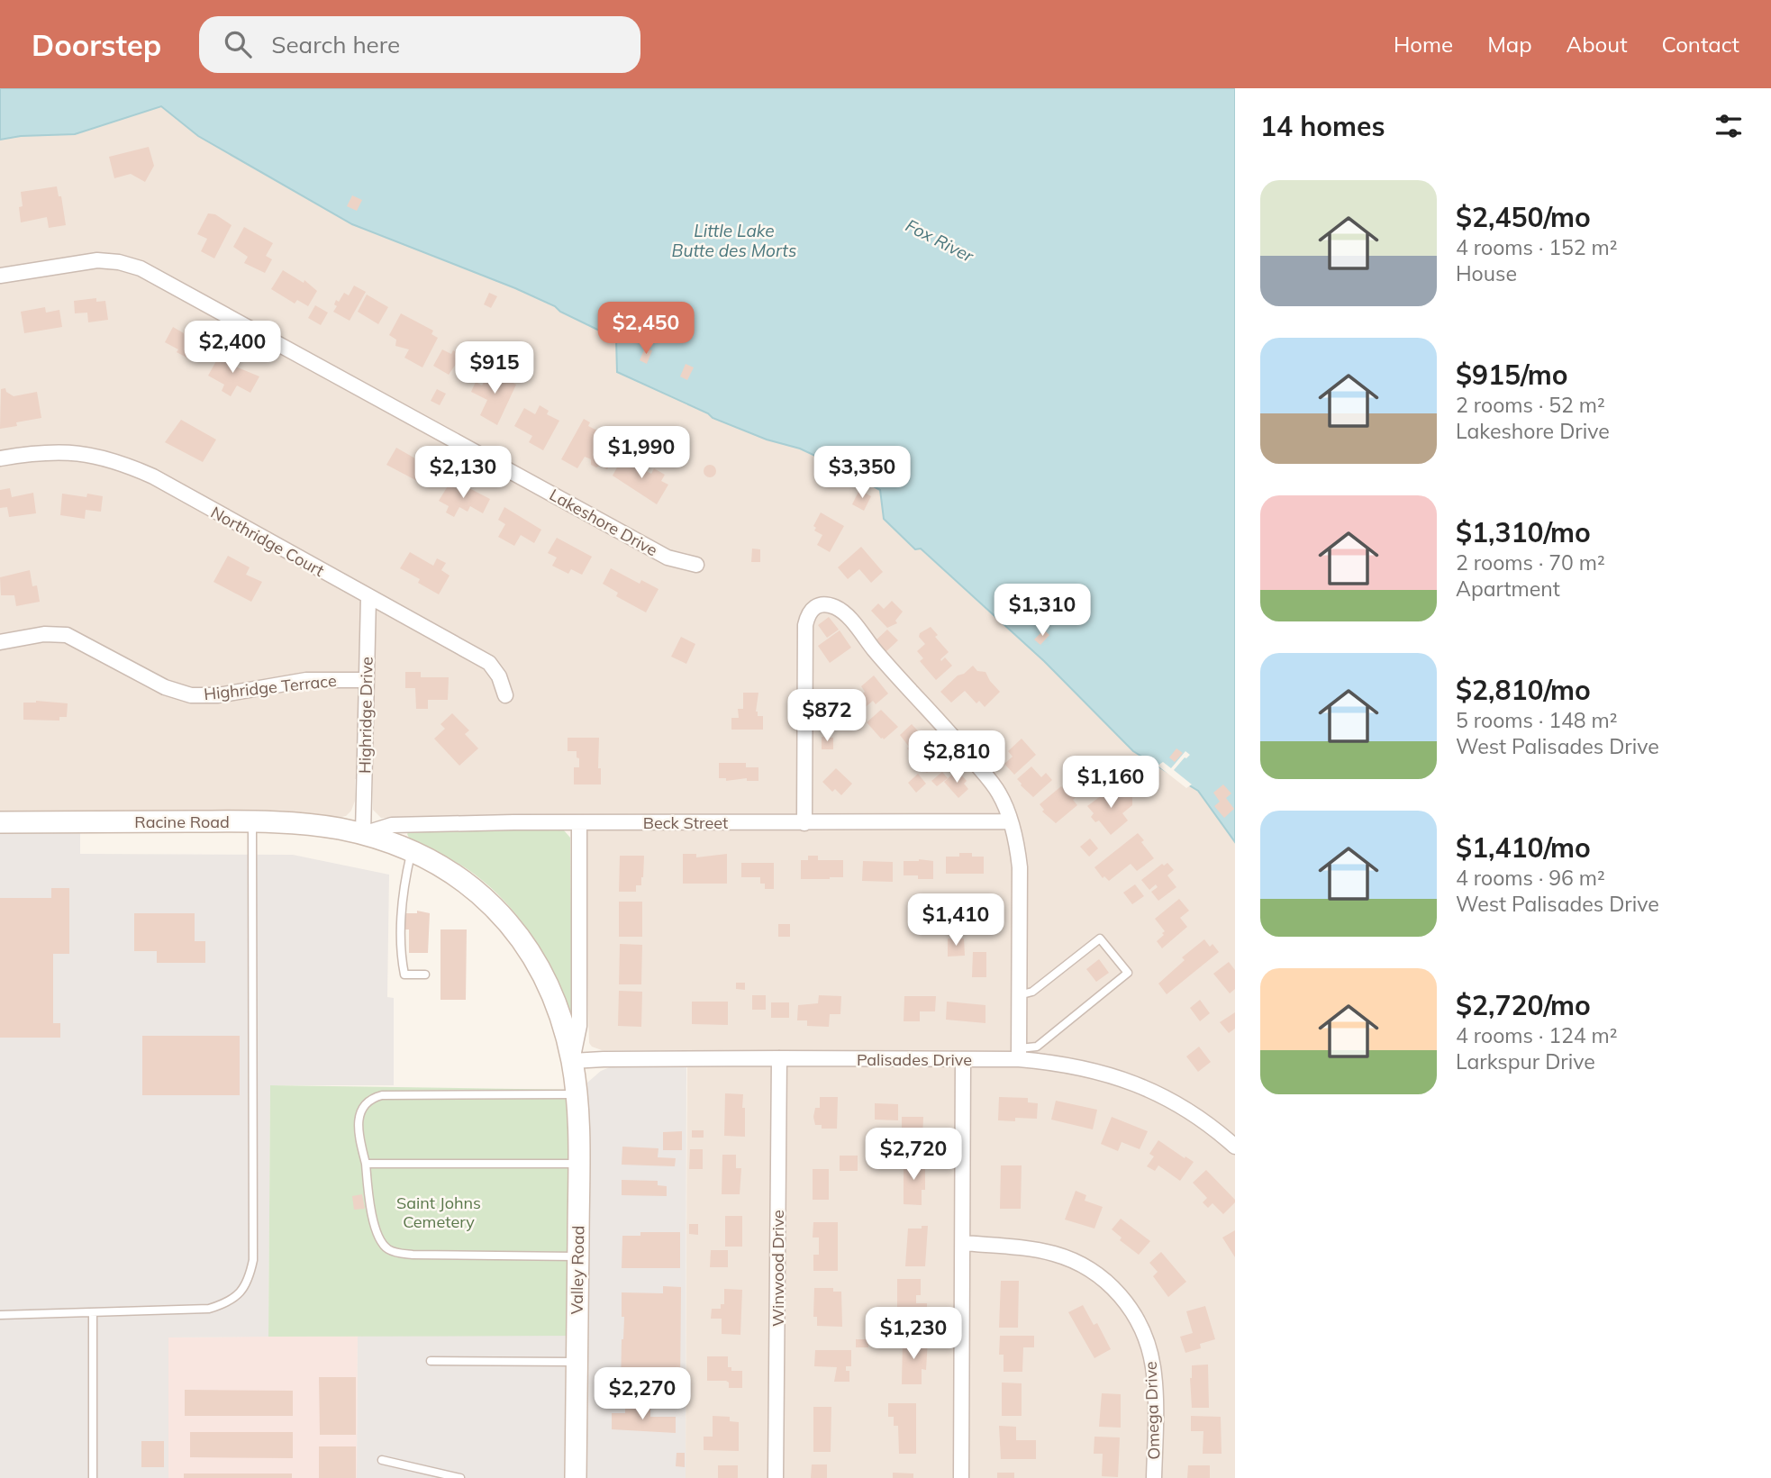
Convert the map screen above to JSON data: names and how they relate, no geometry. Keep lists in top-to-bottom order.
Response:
{
  "streets": {
    "main road": ["Racine Road", "Valley Road"],
    "street": [
      "Lakeshore Drive",
      "Northridge Court",
      "Highridge Terrace",
      "Highridge Drive",
      "Beck Street",
      "Palisades Drive",
      "Winwood Drive",
      "Omega Drive"
    ]
  },
  "crossings": [
    ["Northridge Court", "Highridge Drive"],
    ["Highridge Terrace", "Highridge Drive"],
    ["Highridge Drive", "Racine Road"],
    ["Highridge Drive", "Beck Street"],
    ["Highridge Drive", "Valley Road"],
    ["Racine Road", "Beck Street"],
    ["Racine Road", "Valley Road"],
    ["Beck Street", "Valley Road"],
    ["Palisades Drive", "Winwood Drive"],
    ["Palisades Drive", "Valley Road"]
  ],
  "water": ["Little Lake Butte des Morts", "Fox River"],
  "parks": ["Saint Johns Cemetery"],
  "page": {
    "header": "Doorstep",
    "search": "Search here",
    "nav": [
      "Home",
      "Map",
      "About",
      "Contact"
    ],
    "heading": "14 homes",
    "list": [
      {
        "name": "$2,450/mo",
        "note": "4 rooms · 152 m² · House"
      },
      {
        "name": "$915/mo",
        "note": "2 rooms · 52 m² · Lakeshore Drive"
      },
      {
        "name": "$1,310/mo",
        "note": "2 rooms · 70 m² · Apartment"
      },
      {
        "name": "$2,810/mo",
        "note": "5 rooms · 148 m² · West Palisades Drive"
      },
      {
        "name": "$1,410/mo",
        "note": "4 rooms · 96 m² · West Palisades Drive"
      },
      {
        "name": "$2,720/mo",
        "note": "4 rooms · 124 m² · Larkspur Drive"
      }
    ],
    "price": [
      "$2,450",
      "$2,400",
      "$915",
      "$1,990",
      "$2,130",
      "$3,350",
      "$1,310",
      "$872",
      "$2,810",
      "$1,160",
      "$1,410",
      "$2,720",
      "$1,230",
      "$2,270"
    ]
  }
}
